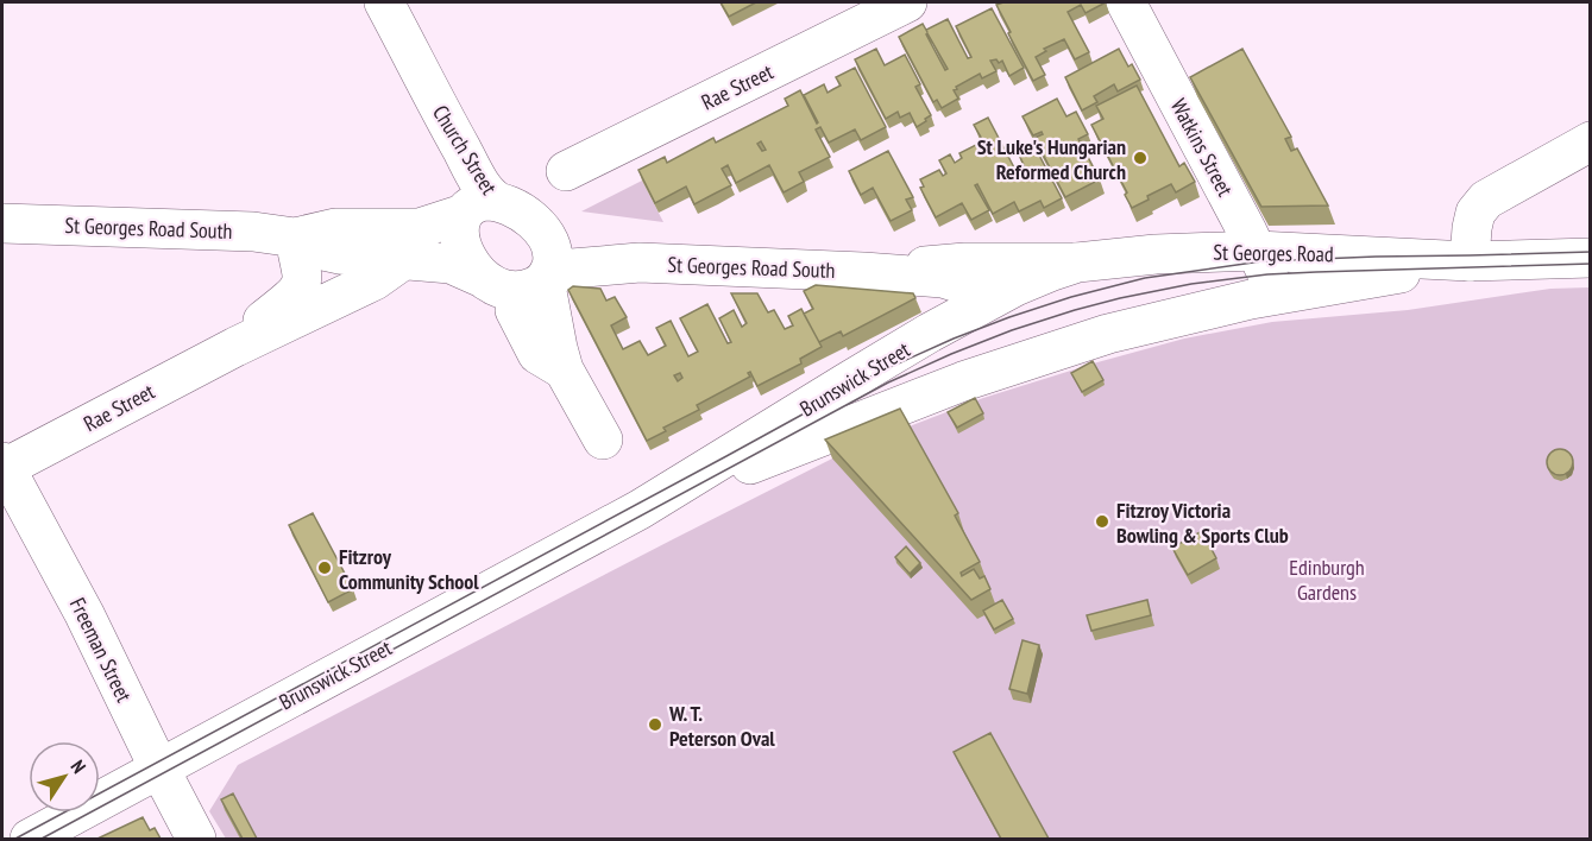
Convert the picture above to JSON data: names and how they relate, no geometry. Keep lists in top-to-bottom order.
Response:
{
  "streets": {
    "main road": [
      "Rae Street",
      "Watkins Street",
      "Church Street",
      "St Georges Road South",
      "St Georges Road",
      "Brunswick Street",
      "Freeman Street"
    ]
  },
  "crossings": [
    ["Rae Street", "St Georges Road South"],
    ["Rae Street", "Freeman Street"],
    ["Watkins Street", "St Georges Road"],
    ["Church Street", "St Georges Road South"],
    ["St Georges Road South", "St Georges Road"],
    ["St Georges Road South", "Brunswick Street"],
    ["St Georges Road", "Brunswick Street"],
    ["Brunswick Street", "Freeman Street"]
  ],
  "parks": ["Edinburgh Gardens"],
  "places": [
    "St Luke's Hungarian Reformed Church",
    "Fitzroy Victoria Bowling & Sports Club",
    "Fitzroy Community School",
    "W. T. Peterson Oval"
  ],
  "north": "top right"
}
